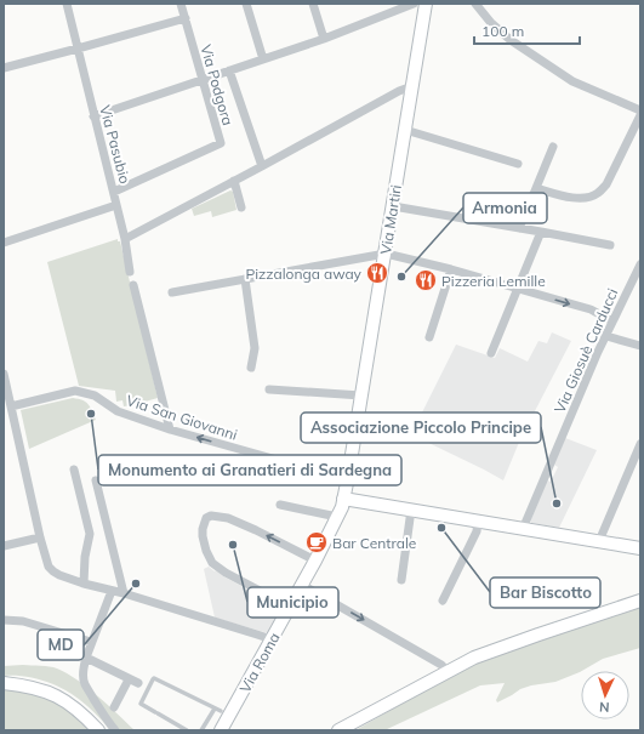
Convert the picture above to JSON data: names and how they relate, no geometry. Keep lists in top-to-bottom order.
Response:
{
  "streets": {
    "street": [
      "Via Podgora",
      "Via Pasubio",
      "Via Martiri",
      "Via Giosuè Carducci",
      "Via San Giovanni",
      "Via Roma"
    ]
  },
  "crossings": [
    ["Via Podgora", "Via Pasubio"],
    ["Via Martiri", "Via San Giovanni"],
    ["Via Martiri", "Via Roma"]
  ],
  "places": {
    "restaurant": ["Pizzalonga away", "Pizzeria Lemille"],
    "other": [
      "Armonia",
      "Monumento ai Granatieri di Sardegna",
      "Associazione Piccolo Principe",
      "Bar Biscotto",
      "Municipio",
      "MD"
    ],
    "cafe": ["Bar Centrale"]
  },
  "scale_bar": "100 m",
  "north": "bottom"
}
